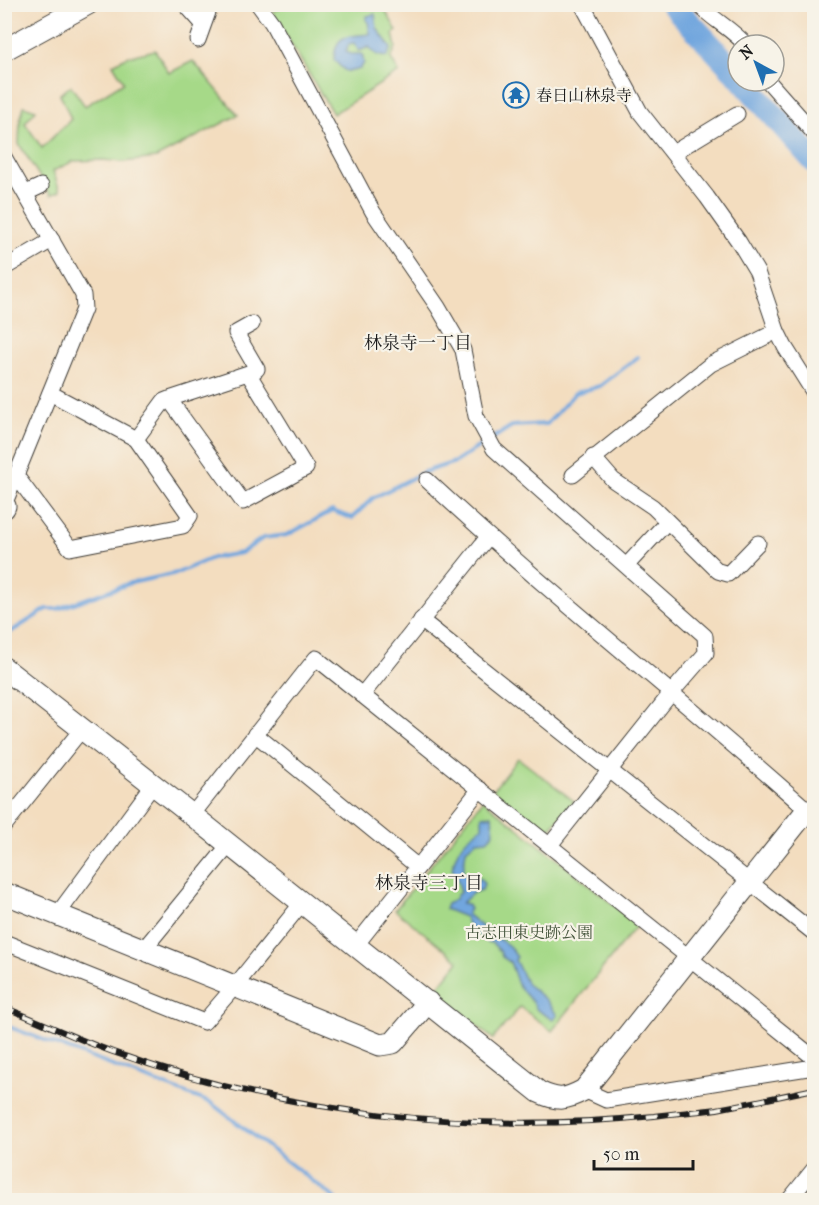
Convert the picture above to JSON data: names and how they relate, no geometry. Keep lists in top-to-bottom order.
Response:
{
  "districts": ["林泉寺一丁目", "林泉寺三丁目"],
  "parks": ["古志田東史跡公園"],
  "places": {
    "temple": ["春日山林泉寺"]
  },
  "scale_bar": "50 m",
  "north": "top left"
}
